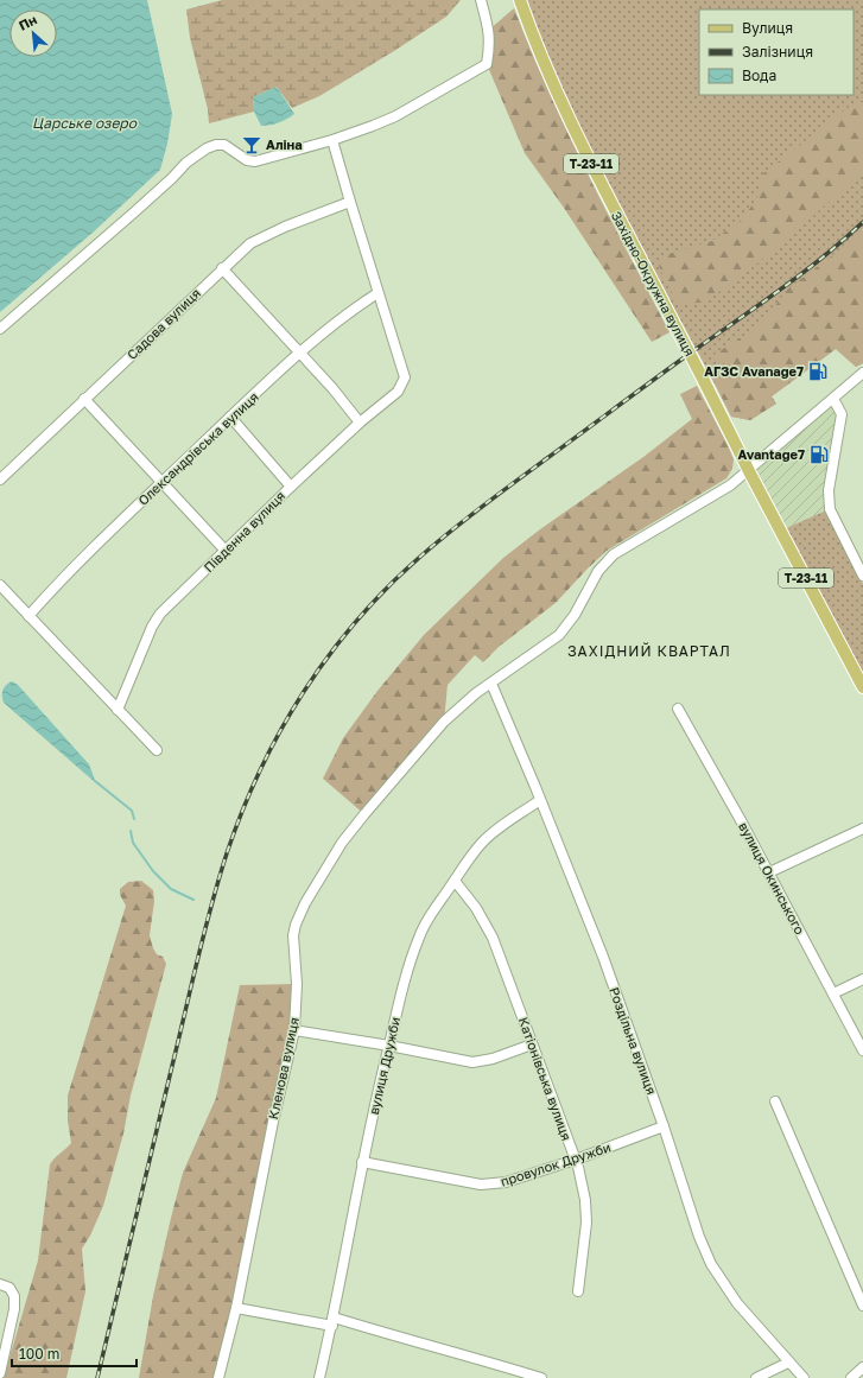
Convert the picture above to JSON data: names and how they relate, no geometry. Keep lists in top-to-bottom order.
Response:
{
  "streets": {
    "main road": ["Т-23-11", "Західно-Окружна вулиця"],
    "street": [
      "Садова вулиця",
      "Олександрівська вулиця",
      "Південна вулиця",
      "вулиця Окинського",
      "Роздільна вулиця",
      "вулиця Дружби",
      "Кленова вулиця",
      "Катіонівська вулиця",
      "провулок Дружби"
    ]
  },
  "crossings": [
    ["Західно-Окружна вулиця", "Кленова вулиця"],
    ["Олександрівська вулиця", "Південна вулиця"],
    ["Роздільна вулиця", "вулиця Дружби"],
    ["Роздільна вулиця", "Кленова вулиця"],
    ["Роздільна вулиця", "провулок Дружби"],
    ["вулиця Дружби", "Катіонівська вулиця"],
    ["вулиця Дружби", "провулок Дружби"],
    ["Катіонівська вулиця", "провулок Дружби"]
  ],
  "districts": ["ЗАХІДНИЙ КВАРТАЛ"],
  "water": ["Царське озеро"],
  "places": {
    "bar": ["Аліна"],
    "fuel station": ["АГЗС Avanage7", "Avantage7"]
  },
  "legend": ["Вулиця", "Залізниця", "Вода"],
  "scale_bar": "100 m",
  "north": "top left"
}
